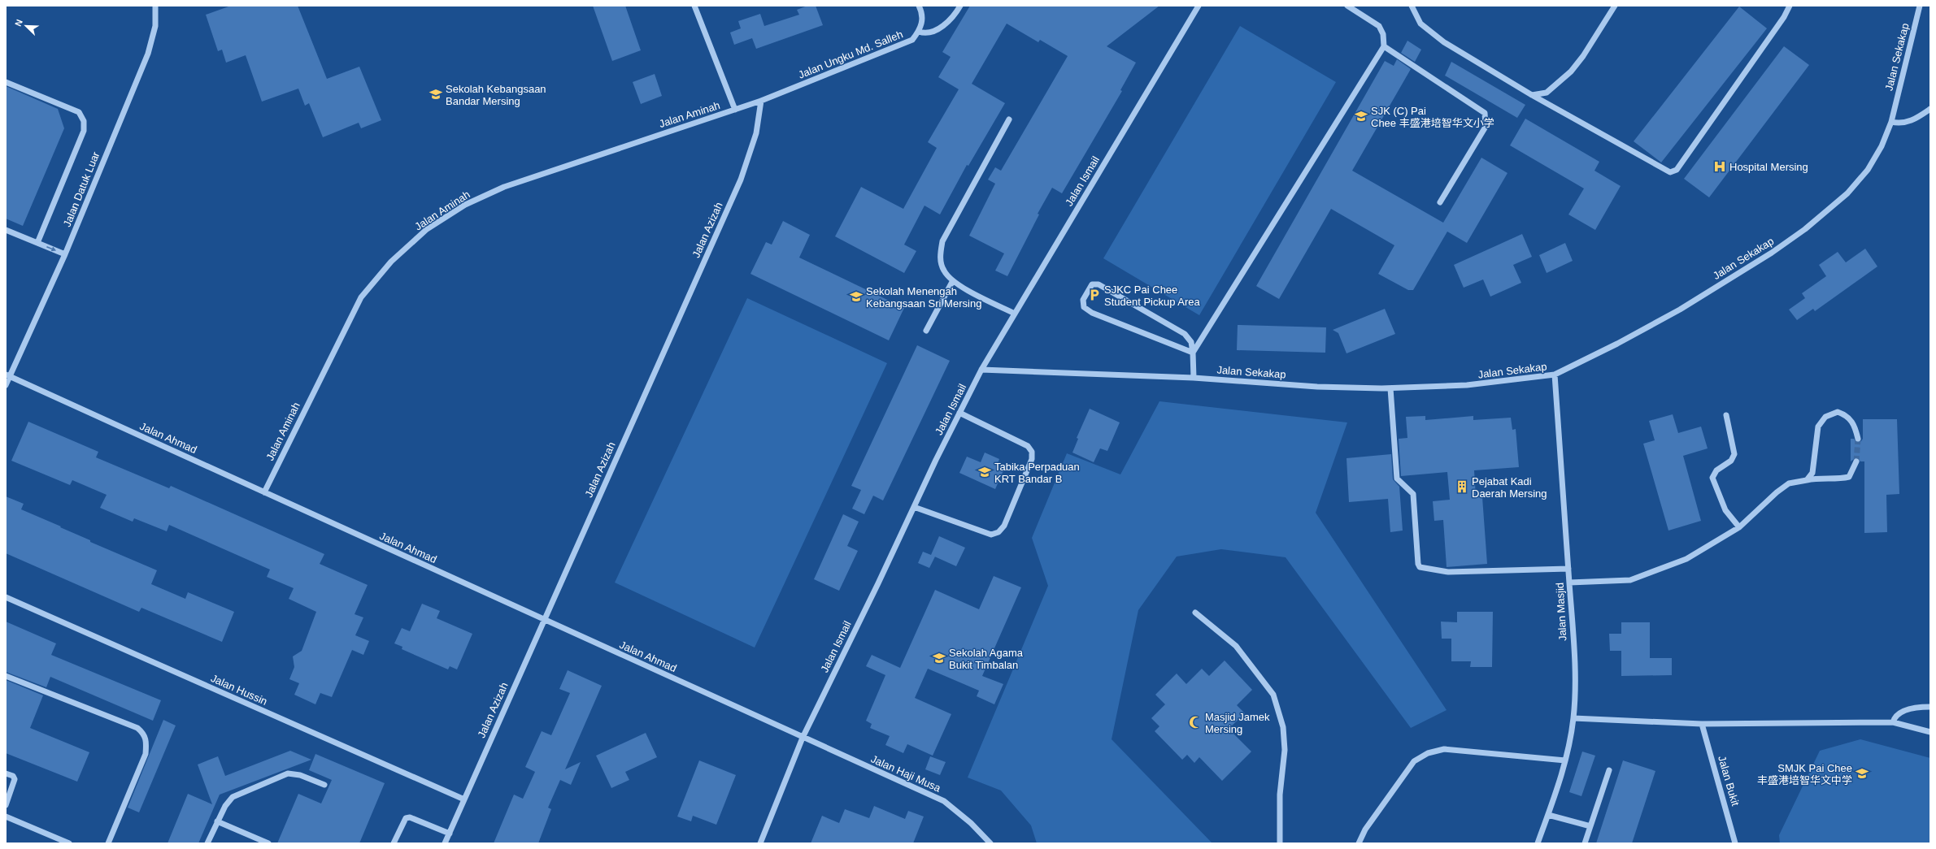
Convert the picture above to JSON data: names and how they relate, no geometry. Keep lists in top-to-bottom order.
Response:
{
  "streets": {
    "street": [
      "Jalan Ungku Md. Salleh",
      "Jalan Sekakap",
      "Jalan Aminah",
      "Jalan Ismail",
      "Jalan Datuk Luar",
      "Jalan Azizah",
      "Jalan Ahmad",
      "Jalan Masjid",
      "Jalan Hussin",
      "Jalan Haji Musa",
      "Jalan Bukit"
    ]
  },
  "crossings": [
    ["Jalan Ungku Md. Salleh", "Jalan Aminah"],
    ["Jalan Ungku Md. Salleh", "Jalan Azizah"],
    ["Jalan Sekakap", "Jalan Ismail"],
    ["Jalan Sekakap", "Jalan Masjid"],
    ["Jalan Aminah", "Jalan Azizah"],
    ["Jalan Aminah", "Jalan Ahmad"],
    ["Jalan Ismail", "Jalan Ahmad"],
    ["Jalan Ismail", "Jalan Haji Musa"],
    ["Jalan Datuk Luar", "Jalan Ahmad"],
    ["Jalan Azizah", "Jalan Ahmad"],
    ["Jalan Azizah", "Jalan Hussin"],
    ["Jalan Ahmad", "Jalan Haji Musa"]
  ],
  "places": {
    "school or university": [
      "Sekolah Kebangsaan Bandar Mersing",
      "SJK (C) Pai Chee 丰盛港培智华文小学",
      "Sekolah Menengah Kebangsaan Sri Mersing",
      "Tabika Perpaduan KRT Bandar B",
      "Sekolah Agama Bukit Timbalan",
      "SMJK Pai Chee 丰盛港培智华文中学"
    ],
    "hospital": ["Hospital Mersing"],
    "parking": ["SJKC Pai Chee Student Pickup Area"],
    "building": ["Pejabat Kadi Daerah Mersing"],
    "mosque": ["Masjid Jamek Mersing"]
  },
  "north": "top left"
}
